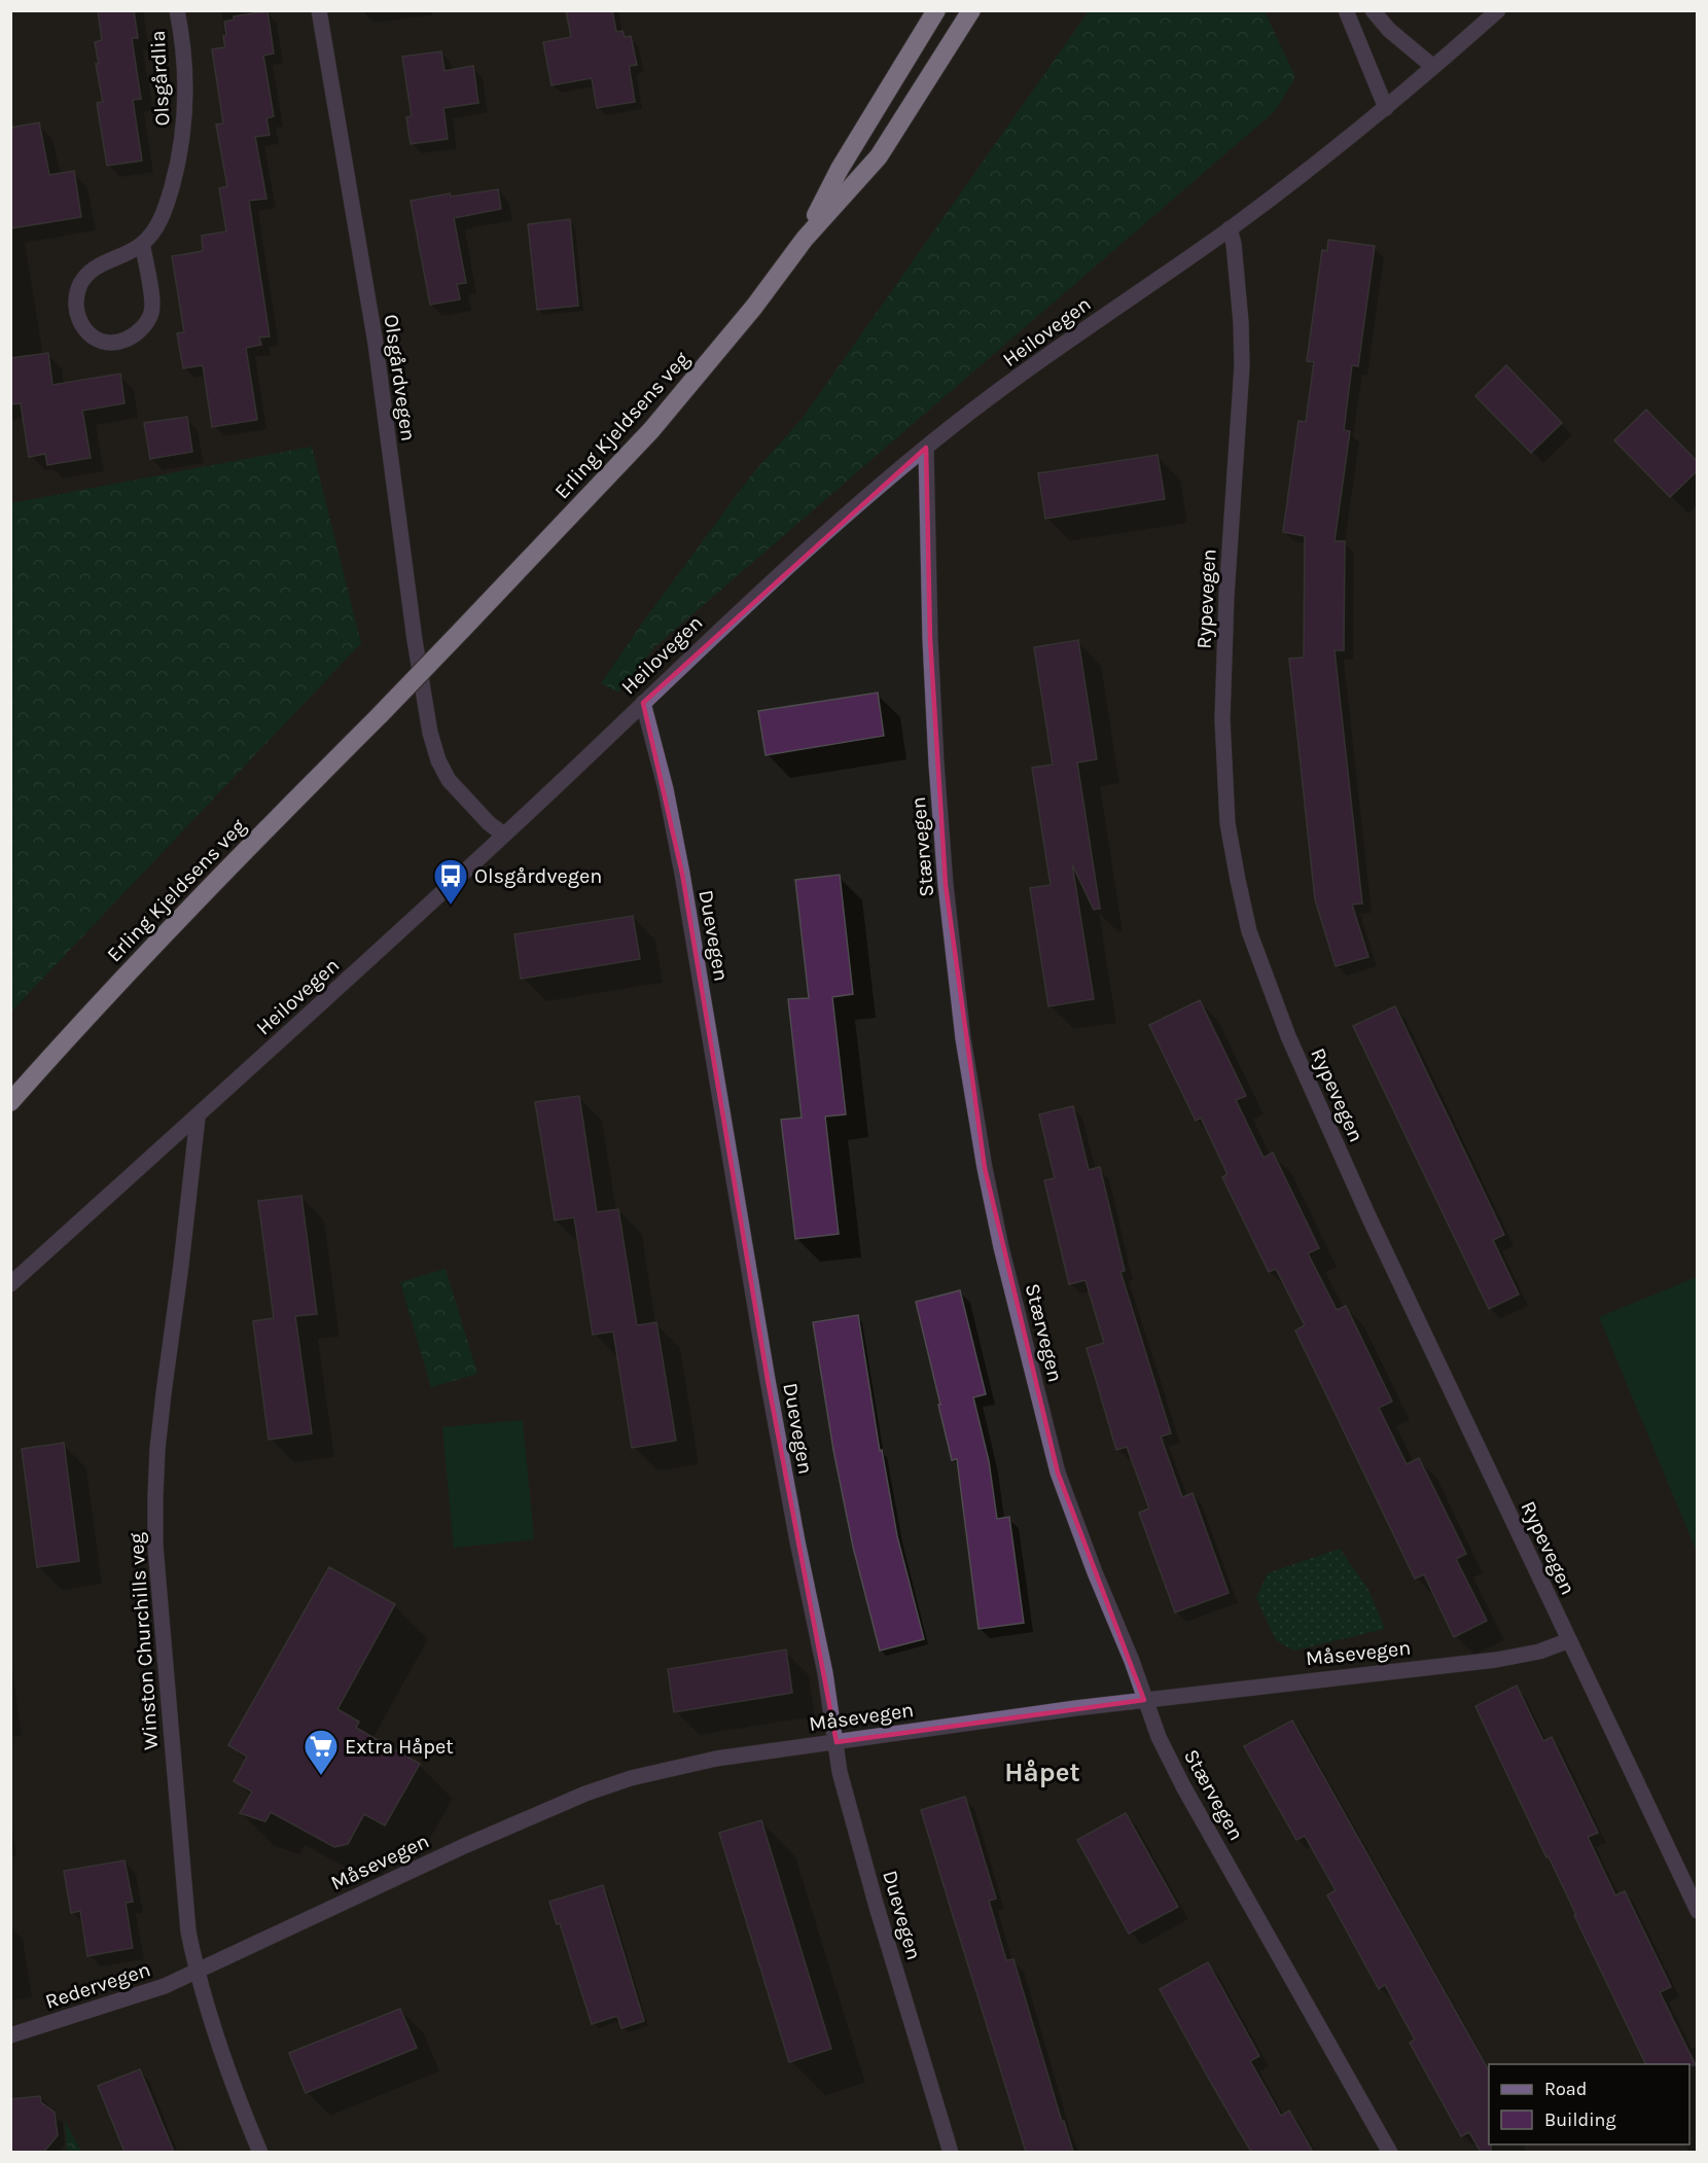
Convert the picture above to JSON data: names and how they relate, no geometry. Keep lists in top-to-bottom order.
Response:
{
  "streets": {
    "highway": ["Erling Kjeldsens veg"],
    "street": [
      "Olsgårdlia",
      "Heilovegen",
      "Olsgårdvegen",
      "Rypevegen",
      "Stærvegen",
      "Duevegen",
      "Winston Churchills veg",
      "Måsevegen",
      "Redervegen"
    ]
  },
  "crossings": [
    ["Heilovegen", "Olsgårdvegen"],
    ["Heilovegen", "Rypevegen"],
    ["Heilovegen", "Stærvegen"],
    ["Heilovegen", "Duevegen"],
    ["Heilovegen", "Winston Churchills veg"],
    ["Rypevegen", "Måsevegen"],
    ["Stærvegen", "Måsevegen"],
    ["Duevegen", "Måsevegen"],
    ["Winston Churchills veg", "Måsevegen"],
    ["Winston Churchills veg", "Redervegen"],
    ["Måsevegen", "Redervegen"]
  ],
  "districts": ["Håpet"],
  "places": {
    "bus stop": ["Olsgårdvegen"],
    "supermarket": ["Extra Håpet"]
  },
  "legend": ["Road", "Building"]
}
